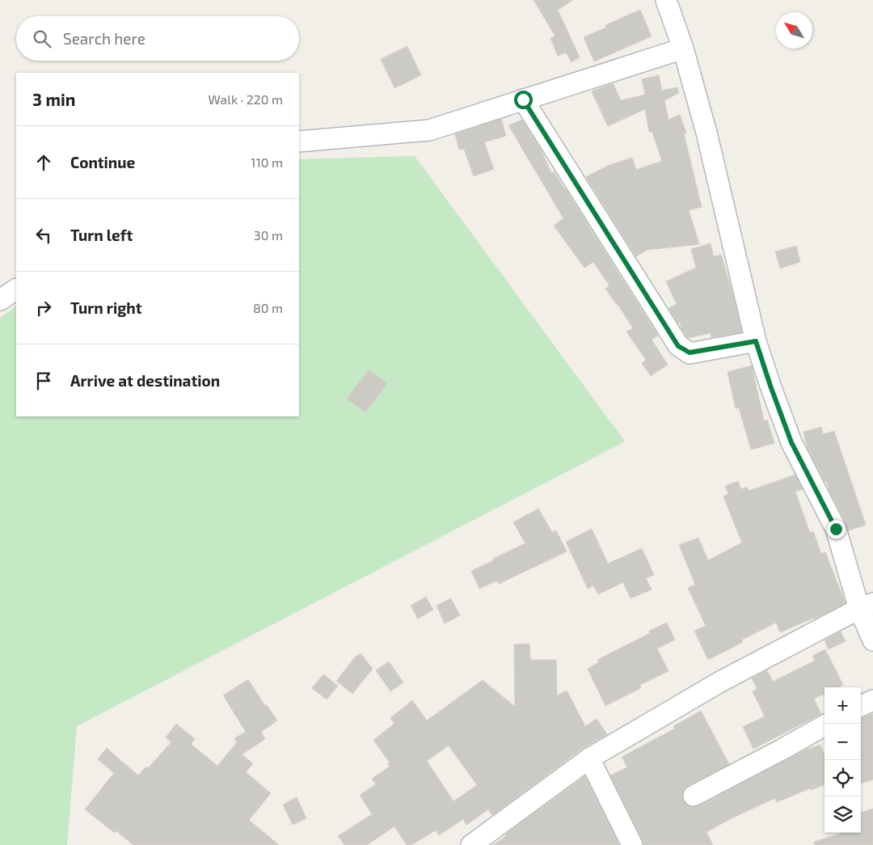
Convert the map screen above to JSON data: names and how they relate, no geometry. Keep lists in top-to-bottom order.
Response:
{
  "north": "top left",
  "page": {
    "search": "Search here",
    "heading": ["3 min", "Walk · 220 m"],
    "list": [
      ["Continue", "110 m"],
      ["Turn left", "30 m"],
      ["Turn right", "80 m"],
      "Arrive at destination"
    ],
    "map_buttons": ["+", "−"]
  }
}
